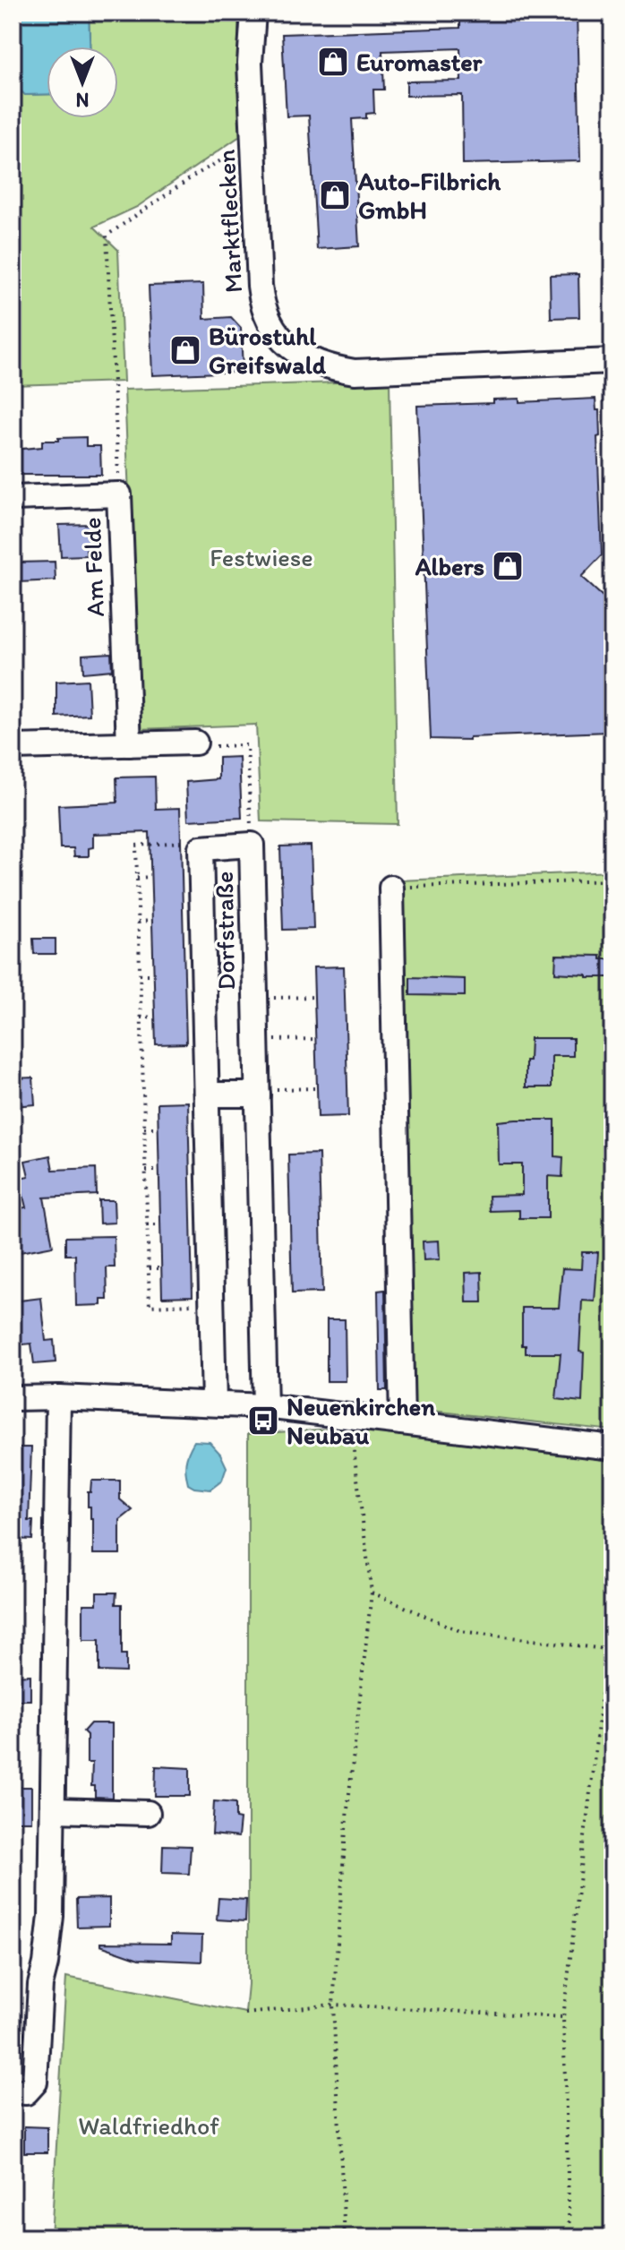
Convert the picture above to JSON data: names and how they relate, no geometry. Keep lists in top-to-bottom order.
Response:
{
  "streets": {
    "street": ["Marktflecken", "Am Felde", "Dorfstraße"]
  },
  "parks": ["Festwiese", "Waldfriedhof"],
  "places": {
    "shop": [
      "Euromaster",
      "Auto-Filbrich GmbH",
      "Bürostuhl Greifswald",
      "Albers"
    ],
    "bus stop": ["Neuenkirchen Neubau"]
  },
  "north": "bottom"
}
